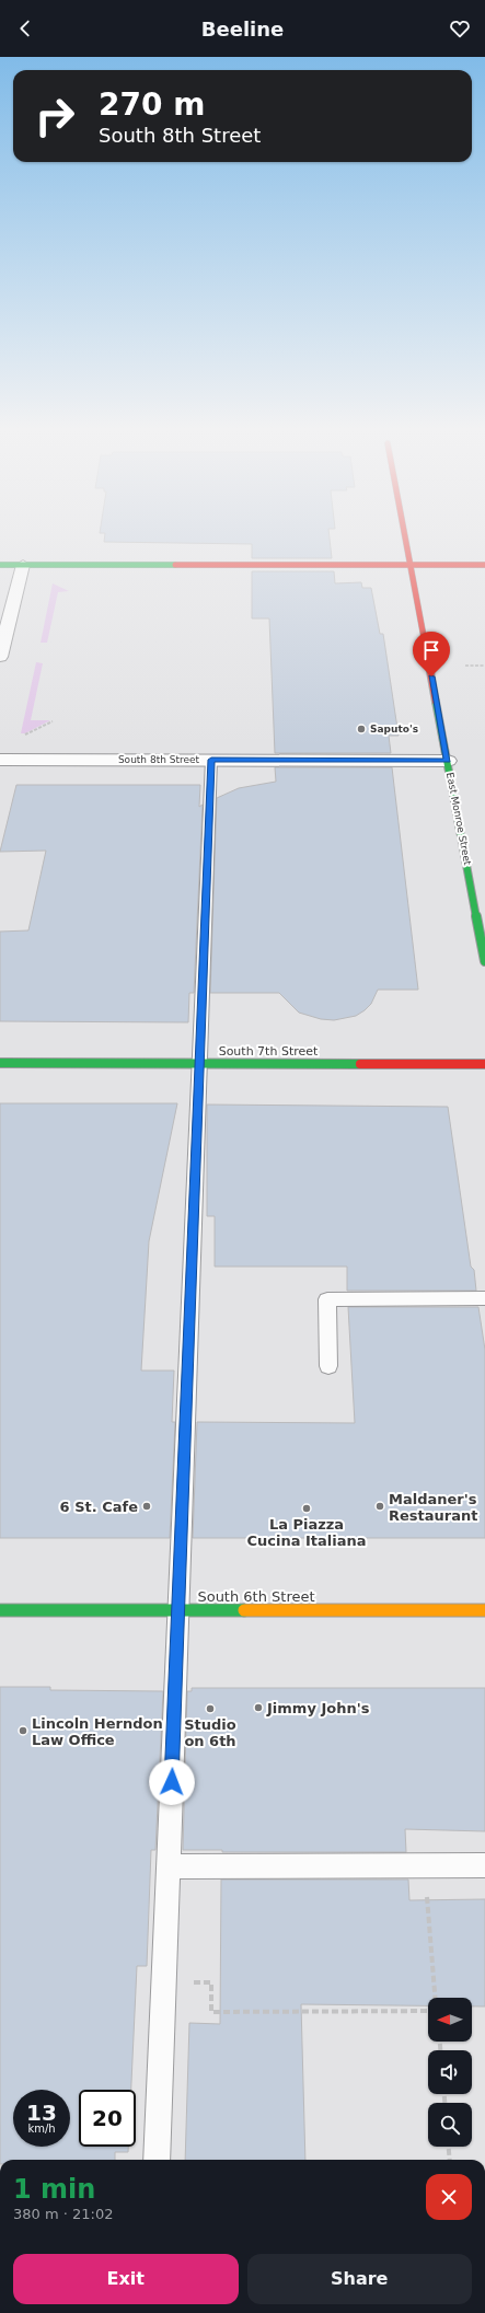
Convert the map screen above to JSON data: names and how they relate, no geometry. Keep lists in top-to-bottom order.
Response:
{
  "streets": {
    "street": [
      "South 8th Street",
      "East Monroe Street",
      "South 7th Street",
      "South 6th Street"
    ]
  },
  "crossings": [
    ["South 8th Street", "East Monroe Street"]
  ],
  "places": [
    "Saputo's",
    "6 St. Cafe",
    "Maldaner's Restaurant",
    "La Piazza Cucina Italiana",
    "Jimmy John's",
    "Studio on 6th",
    "Lincoln Herndon Law Office"
  ],
  "north": "left",
  "page": {
    "header": "Beeline",
    "turn": ["270 m", "South 8th Street"],
    "speed": "13 km/h",
    "limit": "20",
    "heading": ["1 min", "380 m · 21:02"],
    "buttons": ["Exit", "Share"]
  }
}
